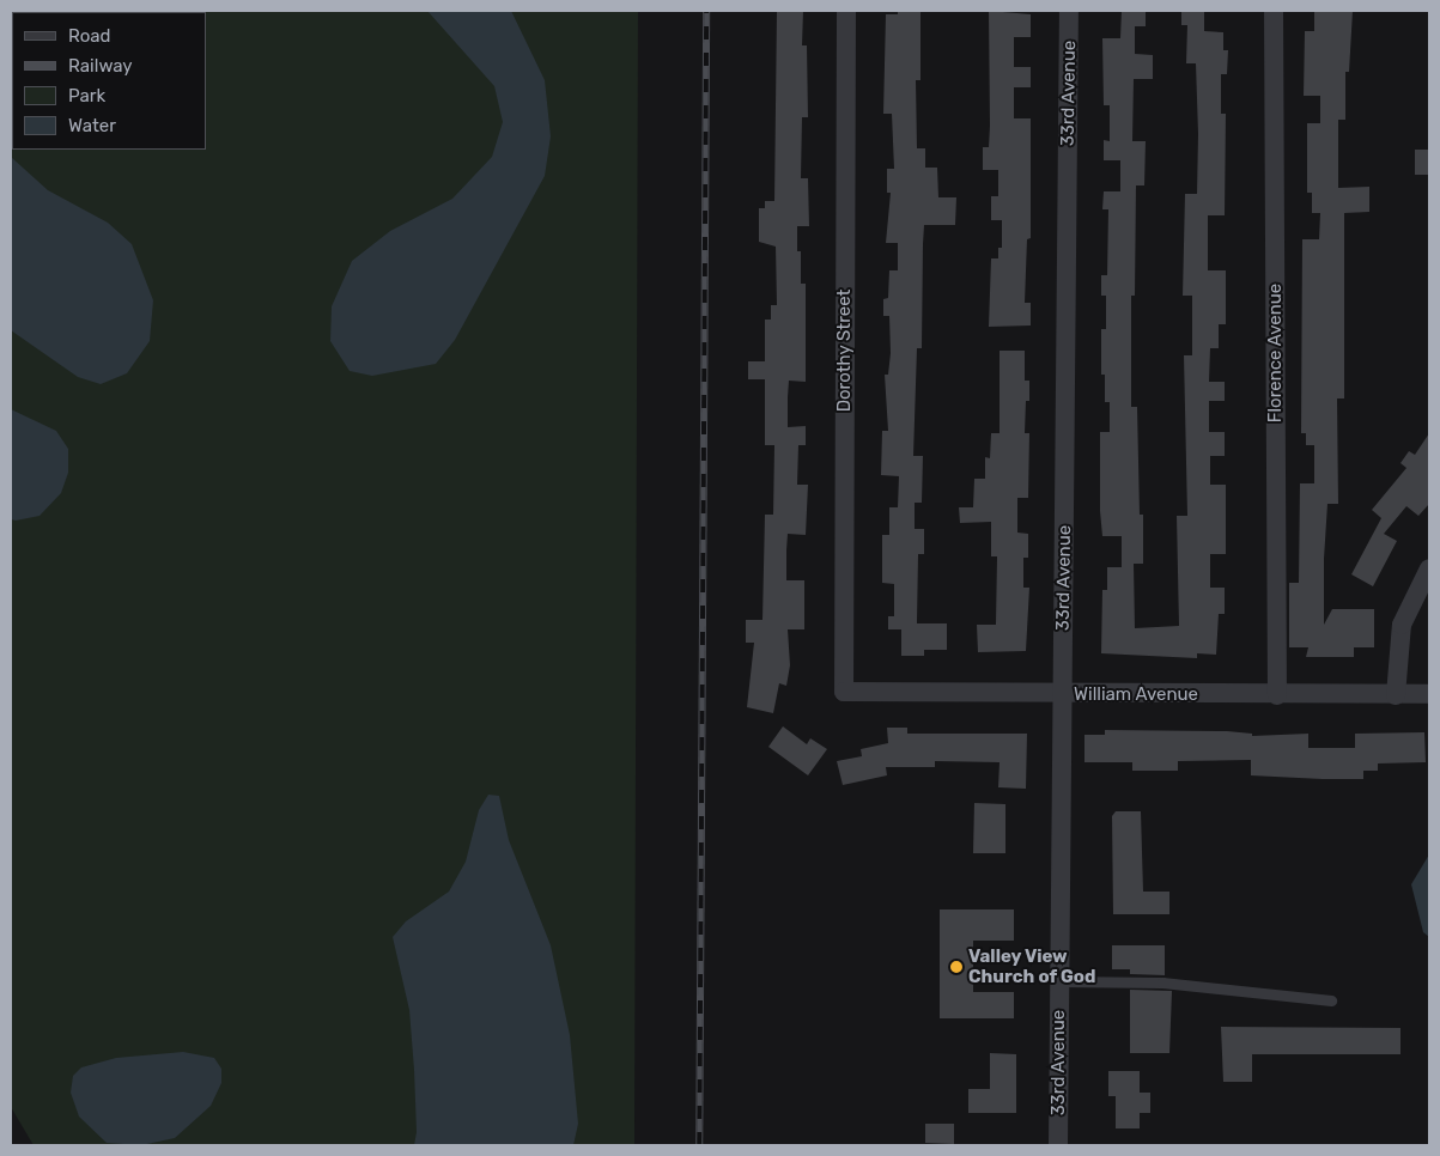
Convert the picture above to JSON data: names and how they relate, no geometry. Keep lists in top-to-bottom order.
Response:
{
  "streets": {
    "street": [
      "33rd Avenue",
      "Dorothy Street",
      "Florence Avenue",
      "William Avenue"
    ]
  },
  "crossings": [
    ["33rd Avenue", "William Avenue"],
    ["Dorothy Street", "William Avenue"],
    ["Florence Avenue", "William Avenue"]
  ],
  "places": ["Valley View Church of God"],
  "legend": [
    "Road",
    "Railway",
    "Park",
    "Water"
  ]
}
